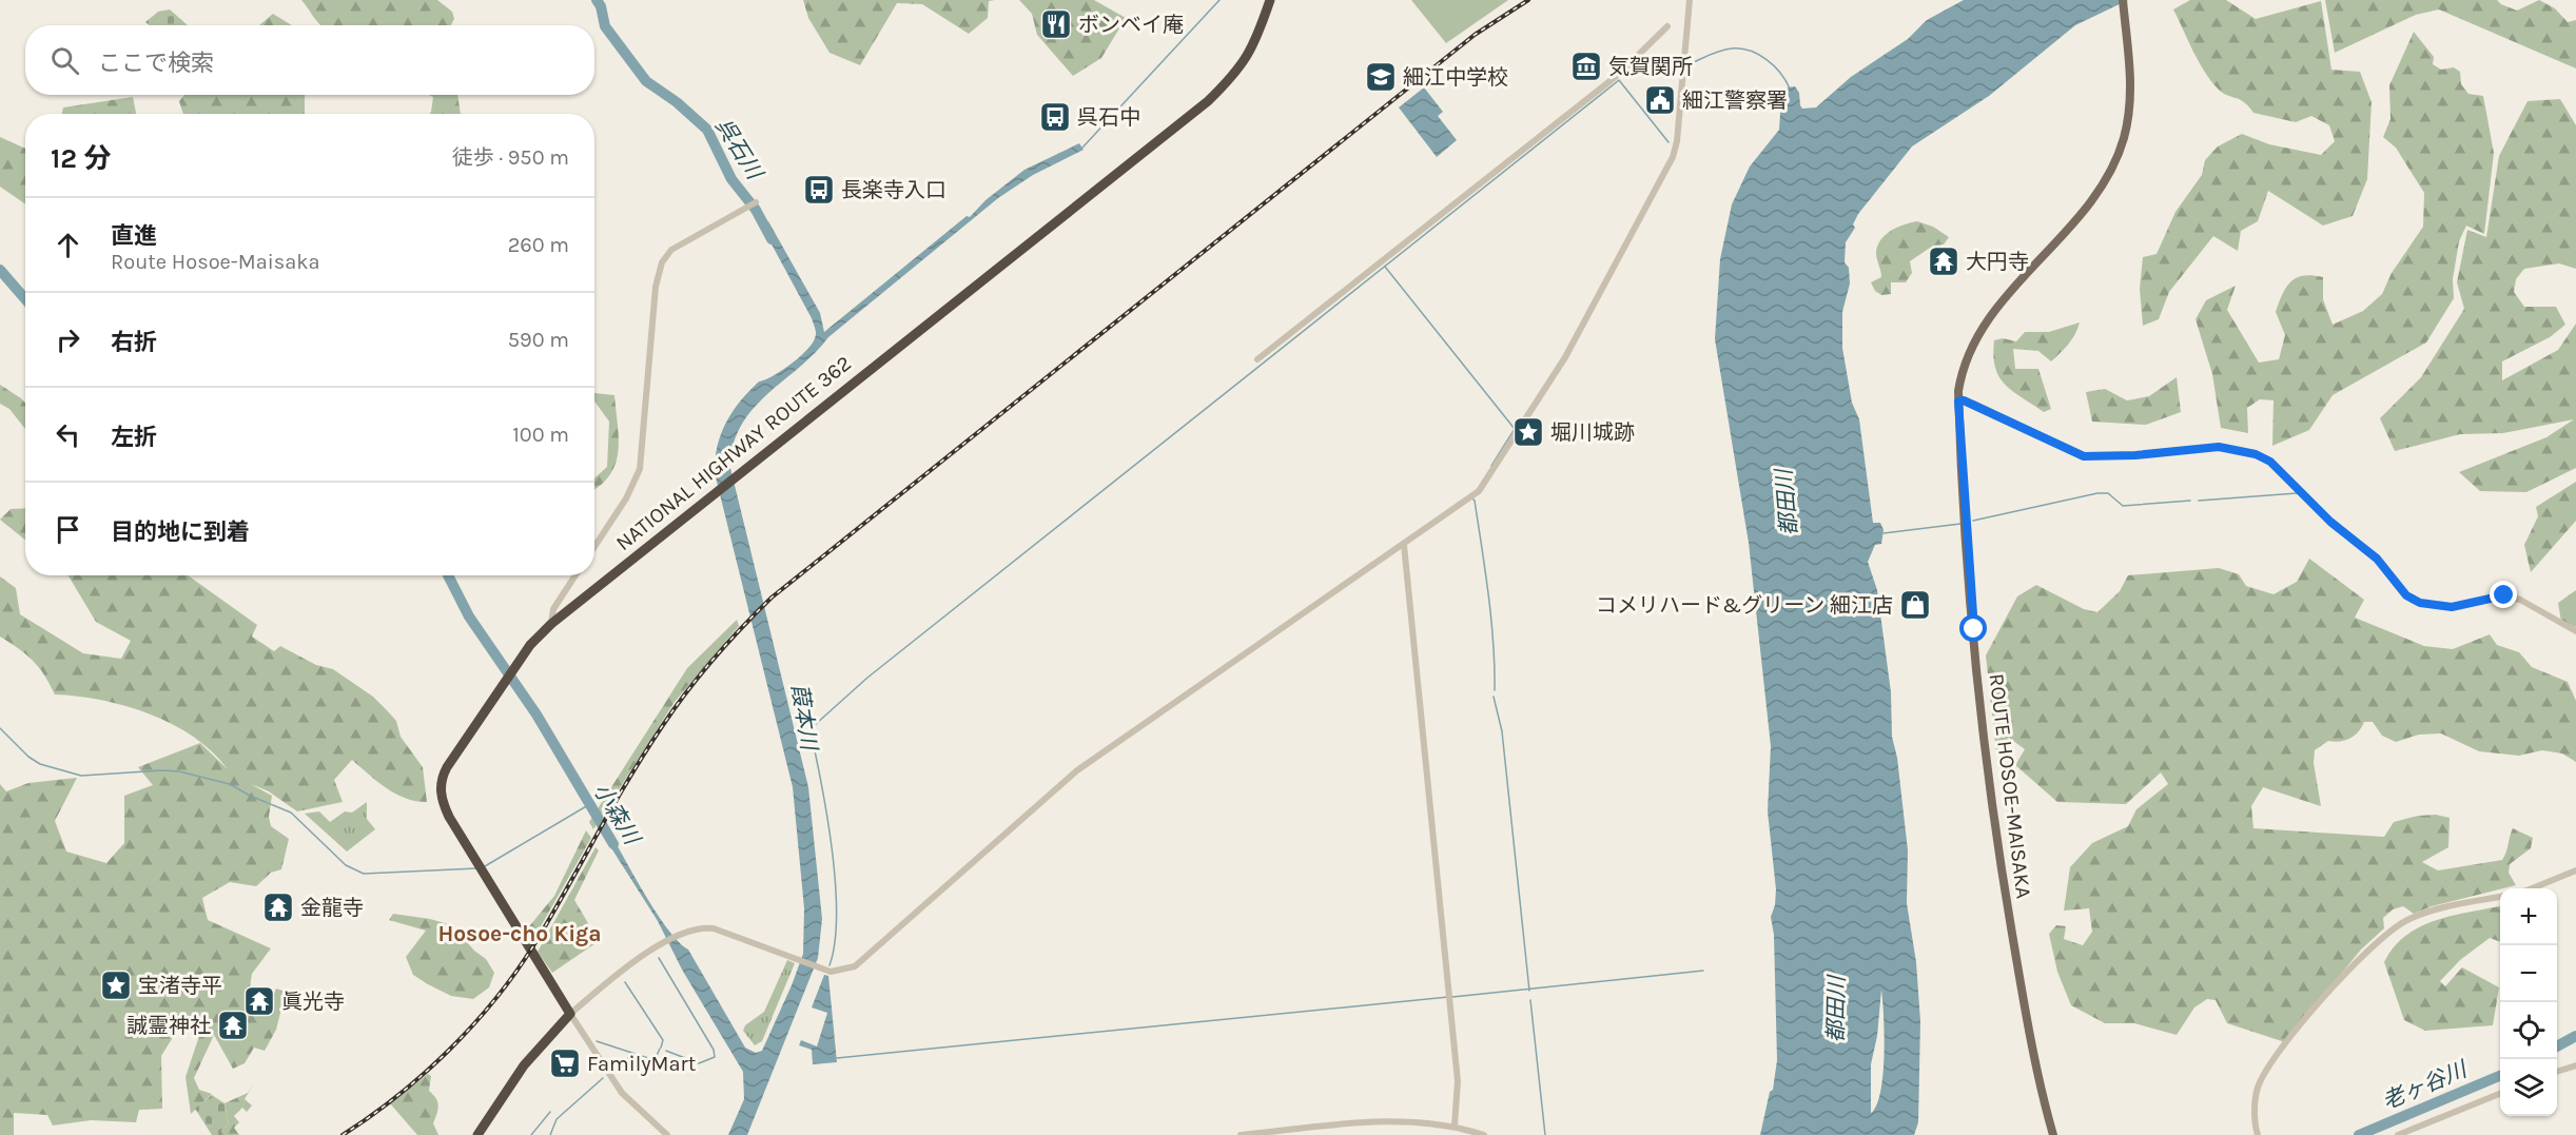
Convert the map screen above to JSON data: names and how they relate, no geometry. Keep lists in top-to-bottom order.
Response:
{
  "streets": {
    "highway": ["NATIONAL HIGHWAY ROUTE 362"],
    "main road": ["ROUTE HOSOE-MAISAKA"]
  },
  "districts": ["Hosoe-cho Kiga"],
  "water": [
    "呉石川",
    "都田川",
    "葭本川",
    "小森川",
    "老ヶ谷川"
  ],
  "places": {
    "restaurant": ["ボンベイ庵"],
    "museum": ["気賀関所"],
    "school or university": ["細江中学校"],
    "public building": ["細江警察署"],
    "bus stop": ["呉石中", "長楽寺入口"],
    "temple": [
      "大円寺",
      "金龍寺",
      "眞光寺",
      "誠霊神社"
    ],
    "place": ["堀川城跡", "宝渚寺平"],
    "shop": ["コメリハード&グリーン 細江店"],
    "supermarket": ["FamilyMart"]
  },
  "page": {
    "search": "ここで検索",
    "heading": ["12 分", "徒歩 · 950 m"],
    "list": [
      ["直進", "Route Hosoe-Maisaka", "260 m"],
      ["右折", "590 m"],
      ["左折", "100 m"],
      "目的地に到着"
    ],
    "map_buttons": ["+", "−"]
  }
}
